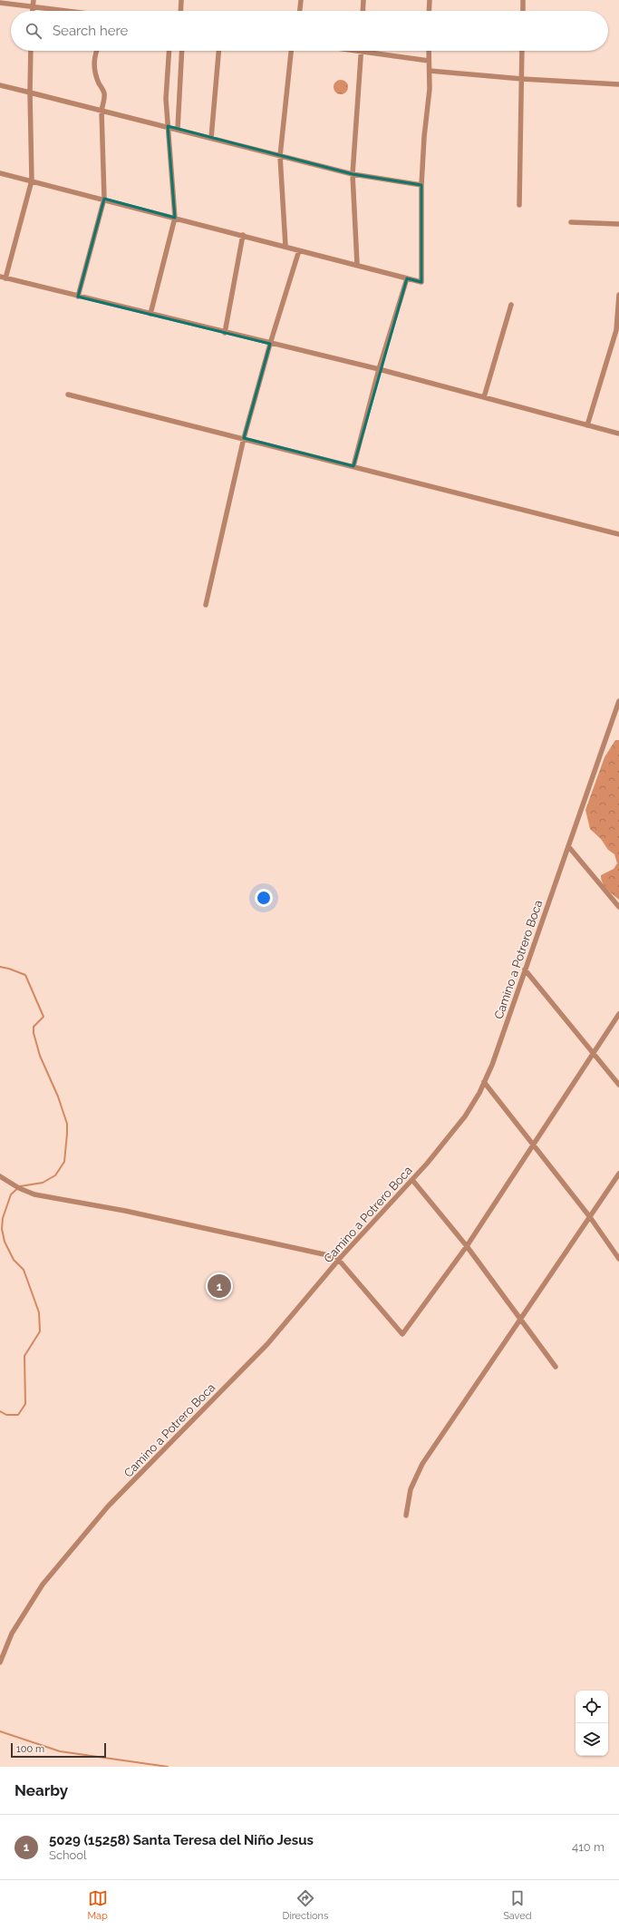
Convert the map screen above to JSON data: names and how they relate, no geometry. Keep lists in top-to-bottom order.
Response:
{
  "streets": {
    "street": ["Camino a Potrero Boca"]
  },
  "scale_bar": "100 m",
  "page": {
    "search": "Search here",
    "pins": "1",
    "scale": "100 m",
    "heading": "Nearby",
    "list": [
      {
        "mark": "1",
        "name": "5029 (15258) Santa Teresa del Niño Jesus",
        "note": "School",
        "value": "410 m"
      }
    ],
    "nav": ["Map", "Directions", "Saved"]
  }
}
